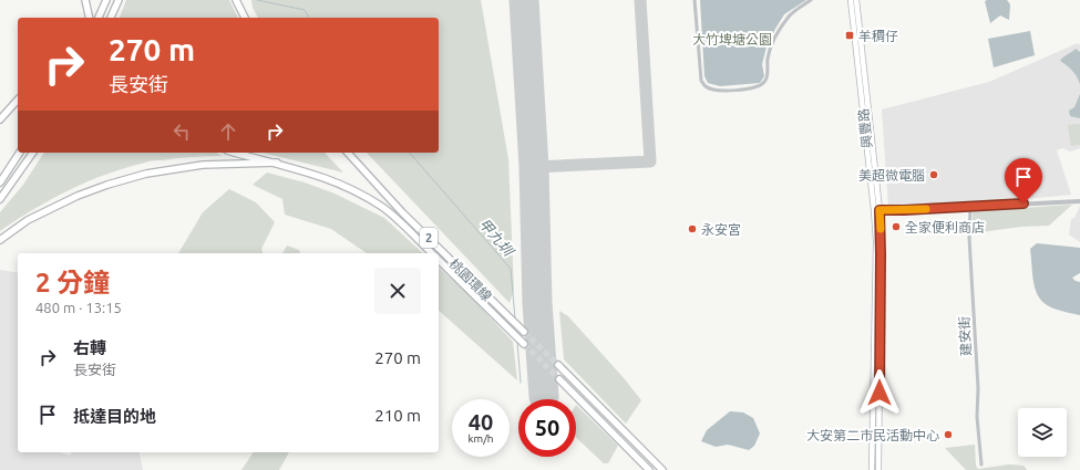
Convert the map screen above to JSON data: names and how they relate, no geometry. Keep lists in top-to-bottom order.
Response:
{
  "streets": {
    "highway": ["2", "桃園環線"],
    "main road": ["興豐路"],
    "street": ["建安街"]
  },
  "water": ["甲九圳"],
  "parks": ["大竹埤塘公園"],
  "places": {
    "transit": ["羊稠仔"],
    "other": [
      "美超微電腦",
      "全家便利商店",
      "永安宮",
      "大安第二市民活動中心"
    ]
  },
  "page": {
    "turn": ["270 m", "長安街"],
    "heading": ["2 分鐘", "480 m · 13:15"],
    "list": [
      {
        "name": "右轉",
        "note": "長安街",
        "value": "270 m"
      },
      {
        "name": "抵達目的地",
        "value": "210 m"
      }
    ],
    "speed": "40 km/h",
    "limit": "50"
  }
}
